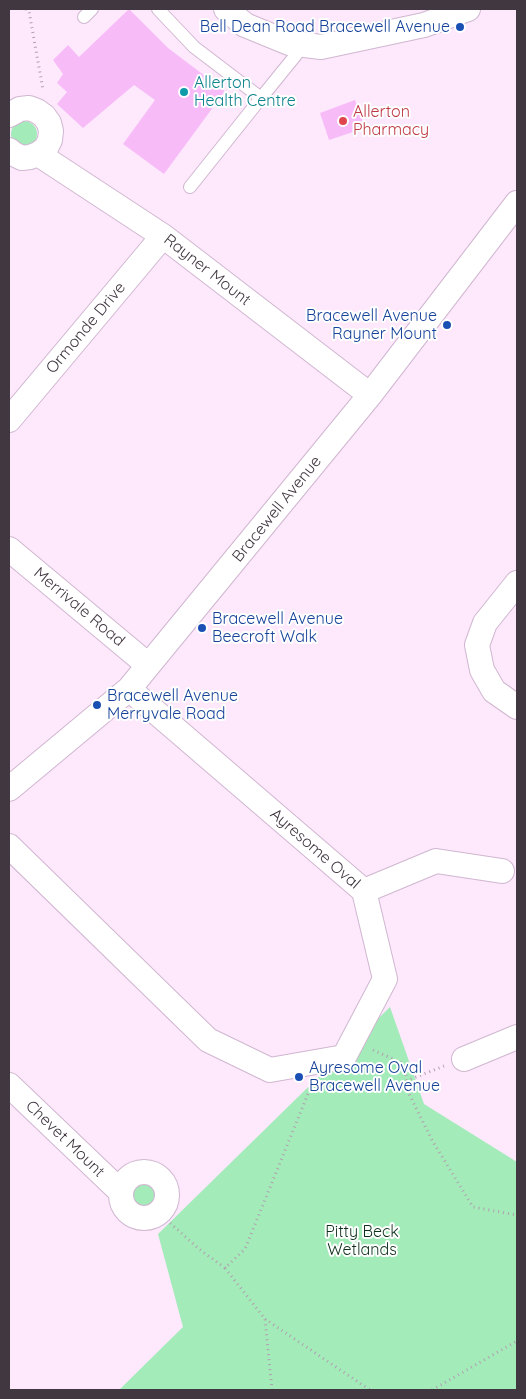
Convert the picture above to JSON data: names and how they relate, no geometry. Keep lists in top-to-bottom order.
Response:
{
  "streets": {
    "street": [
      "Rayner Mount",
      "Ormonde Drive",
      "Bracewell Avenue",
      "Merrivale Road",
      "Ayresome Oval",
      "Chevet Mount"
    ]
  },
  "crossings": [
    ["Rayner Mount", "Ormonde Drive"],
    ["Rayner Mount", "Bracewell Avenue"],
    ["Bracewell Avenue", "Merrivale Road"],
    ["Bracewell Avenue", "Ayresome Oval"]
  ],
  "parks": ["Pitty Beck Wetlands"],
  "places": [
    "Bell Dean Road Bracewell Avenue",
    "Allerton Health Centre",
    "Allerton Pharmacy",
    "Bracewell Avenue Rayner Mount",
    "Bracewell Avenue Beecroft Walk",
    "Bracewell Avenue Merryvale Road",
    "Ayresome Oval Bracewell Avenue"
  ]
}
